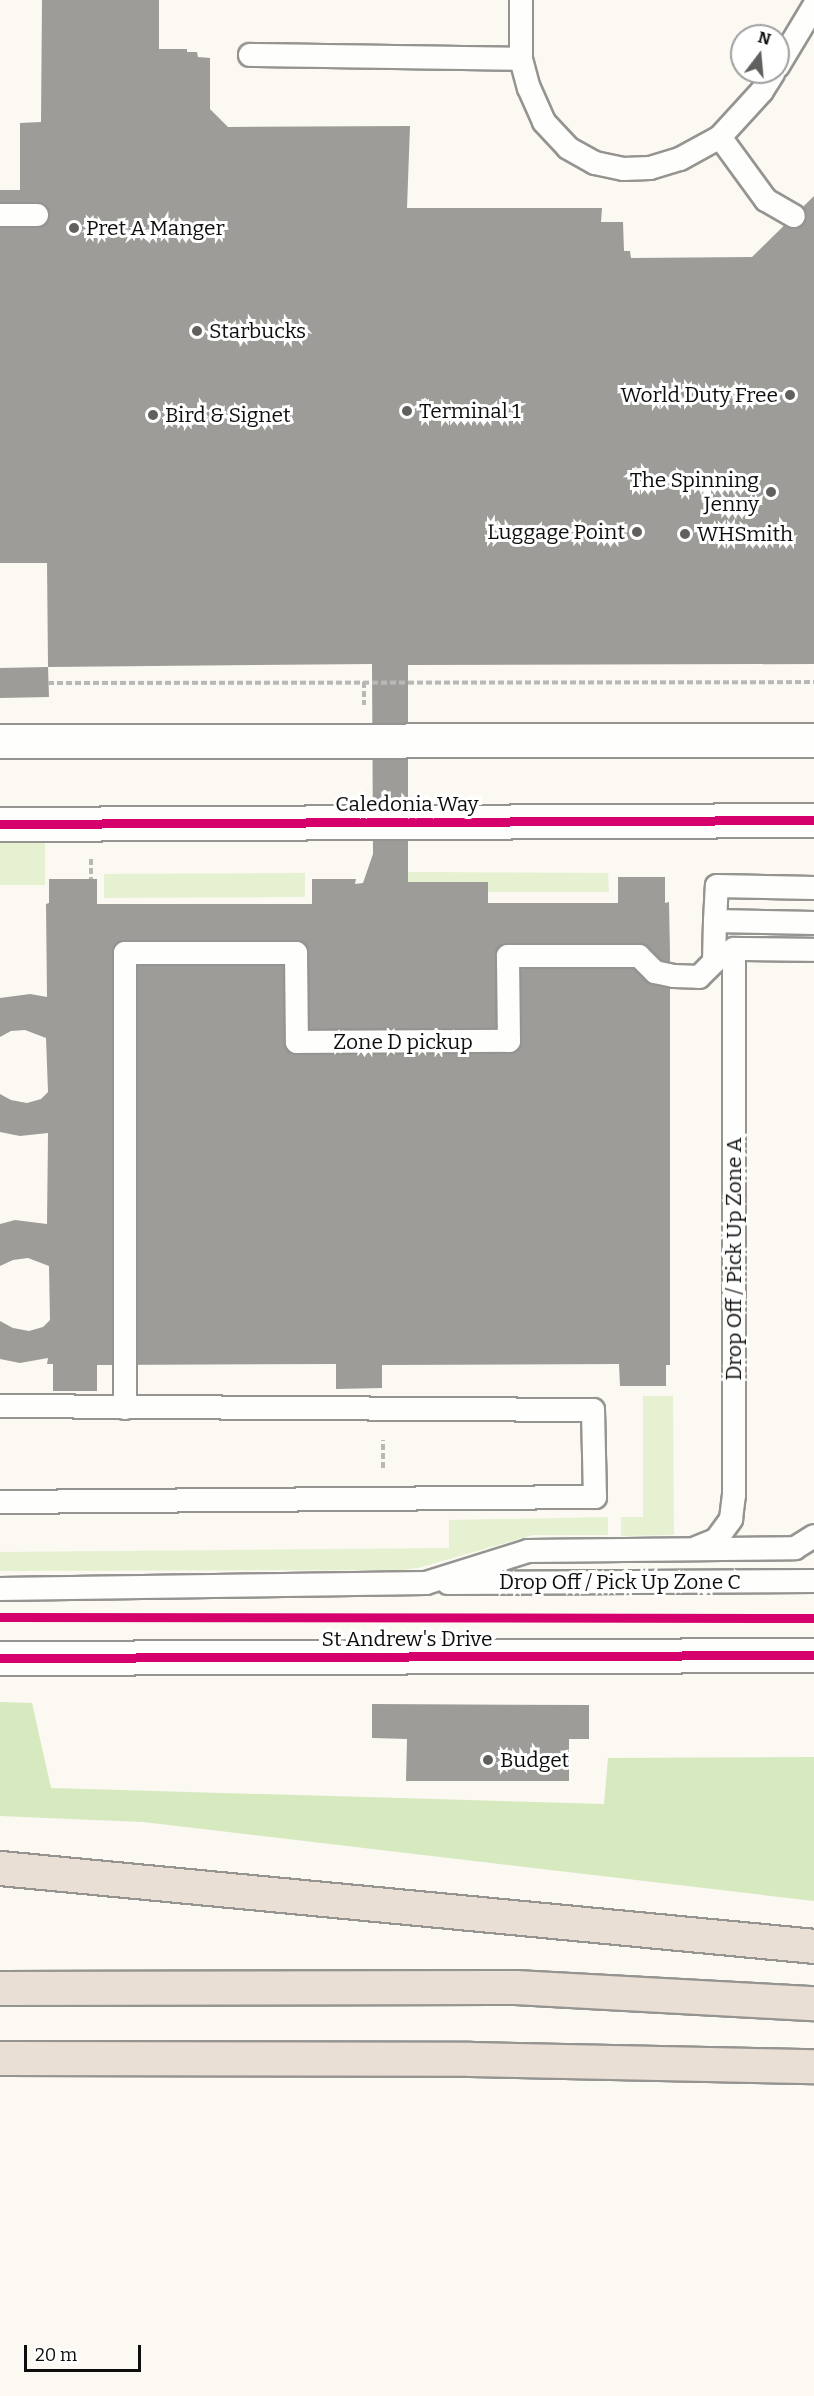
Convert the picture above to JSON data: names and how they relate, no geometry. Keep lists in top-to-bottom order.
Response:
{
  "streets": {
    "street": ["Caledonia Way", "St Andrew's Drive"],
    "lane": ["Zone D pickup", "Drop Off / Pick Up Zone A", "Drop Off / Pick Up Zone C"]
  },
  "places": [
    "Pret A Manger",
    "Starbucks",
    "World Duty Free",
    "Terminal 1",
    "Bird & Signet",
    "The Spinning Jenny",
    "Luggage Point",
    "WHSmith",
    "Budget"
  ],
  "scale_bar": "20 m",
  "north": "top"
}
